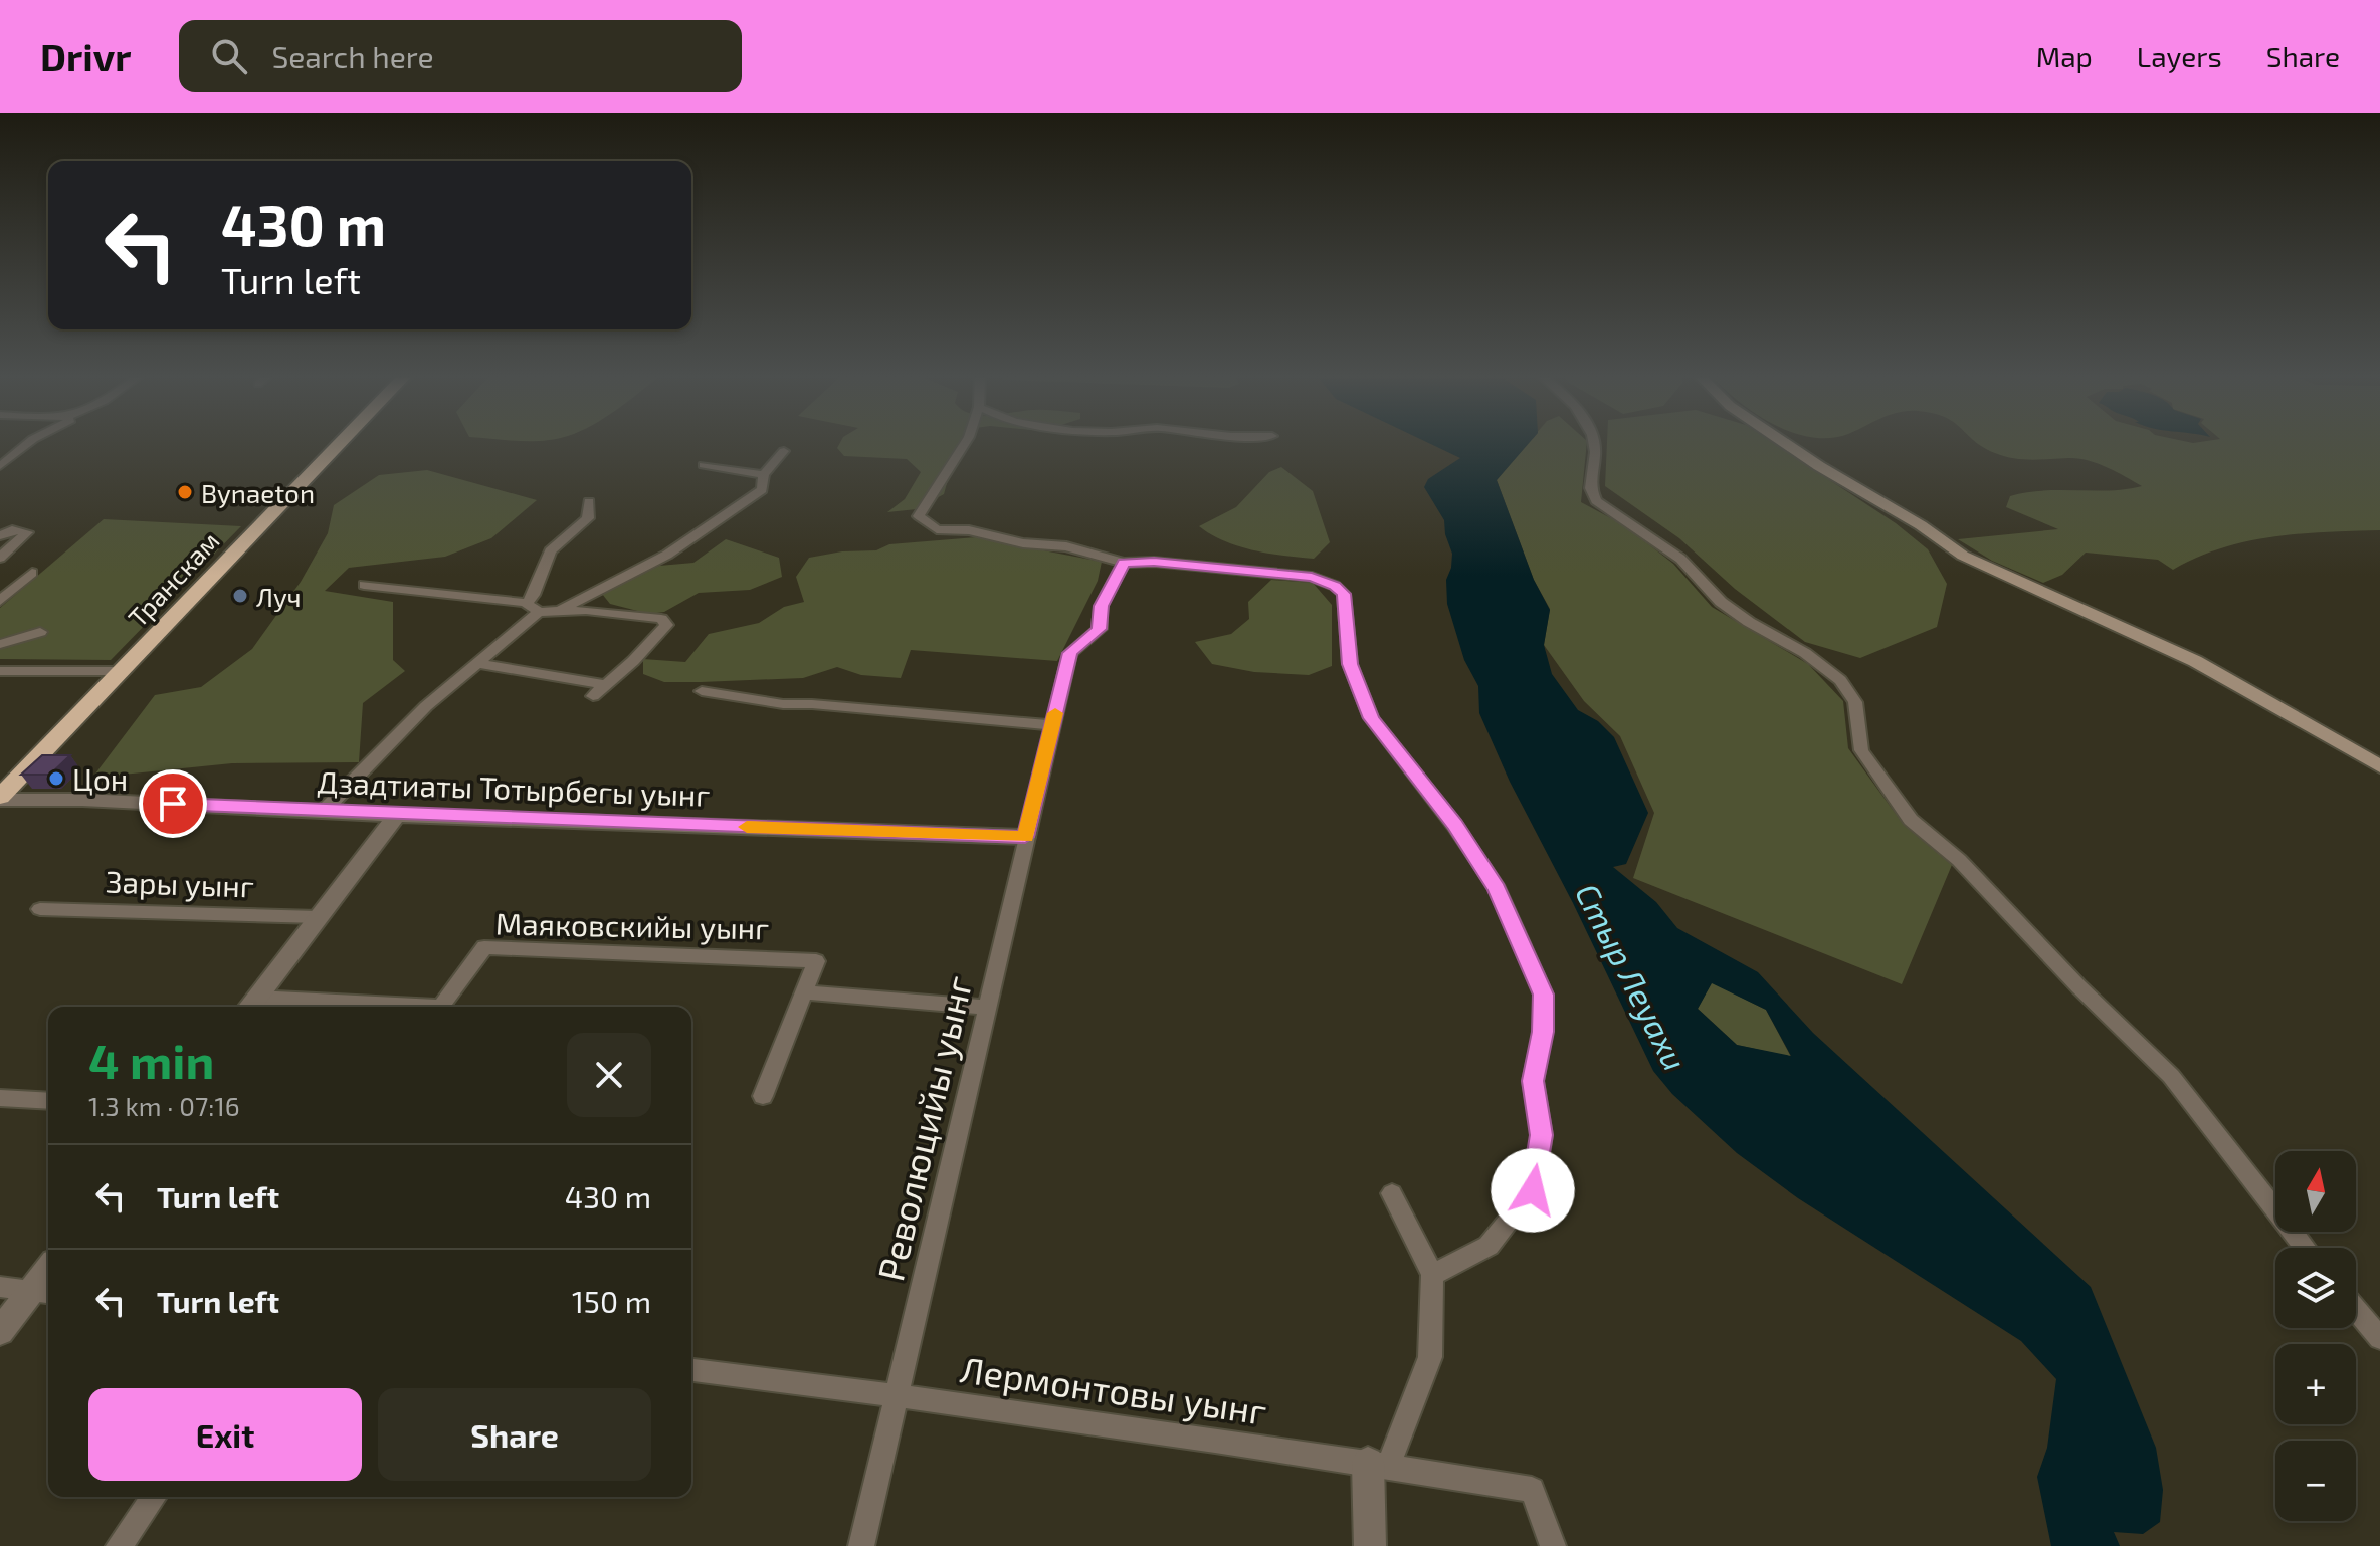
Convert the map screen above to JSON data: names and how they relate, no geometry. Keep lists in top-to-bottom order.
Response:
{
  "streets": {
    "highway": ["Транскам"],
    "street": [
      "Дзадтиаты Тотырбегы уынг",
      "Зары уынг",
      "Маяковскийы уынг",
      "Революцийы уынг",
      "Лермонтовы уынг"
    ]
  },
  "crossings": [
    ["Транскам", "Дзадтиаты Тотырбегы уынг"],
    ["Дзадтиаты Тотырбегы уынг", "Революцийы уынг"],
    ["Революцийы уынг", "Лермонтовы уынг"]
  ],
  "water": ["Стыр Леуахи"],
  "places": ["Bynaeton", "Луч", "Цон"],
  "north": "top",
  "page": {
    "header": "Drivr",
    "search": "Search here",
    "nav": ["Map", "Layers", "Share"],
    "turn": ["430 m", "Turn left"],
    "heading": ["4 min", "1.3 km · 07:16"],
    "list": [
      {
        "name": "Turn left",
        "value": "430 m"
      },
      {
        "name": "Turn left",
        "value": "150 m"
      }
    ],
    "map_buttons": ["+", "−"],
    "buttons": ["Exit", "Share"]
  }
}
